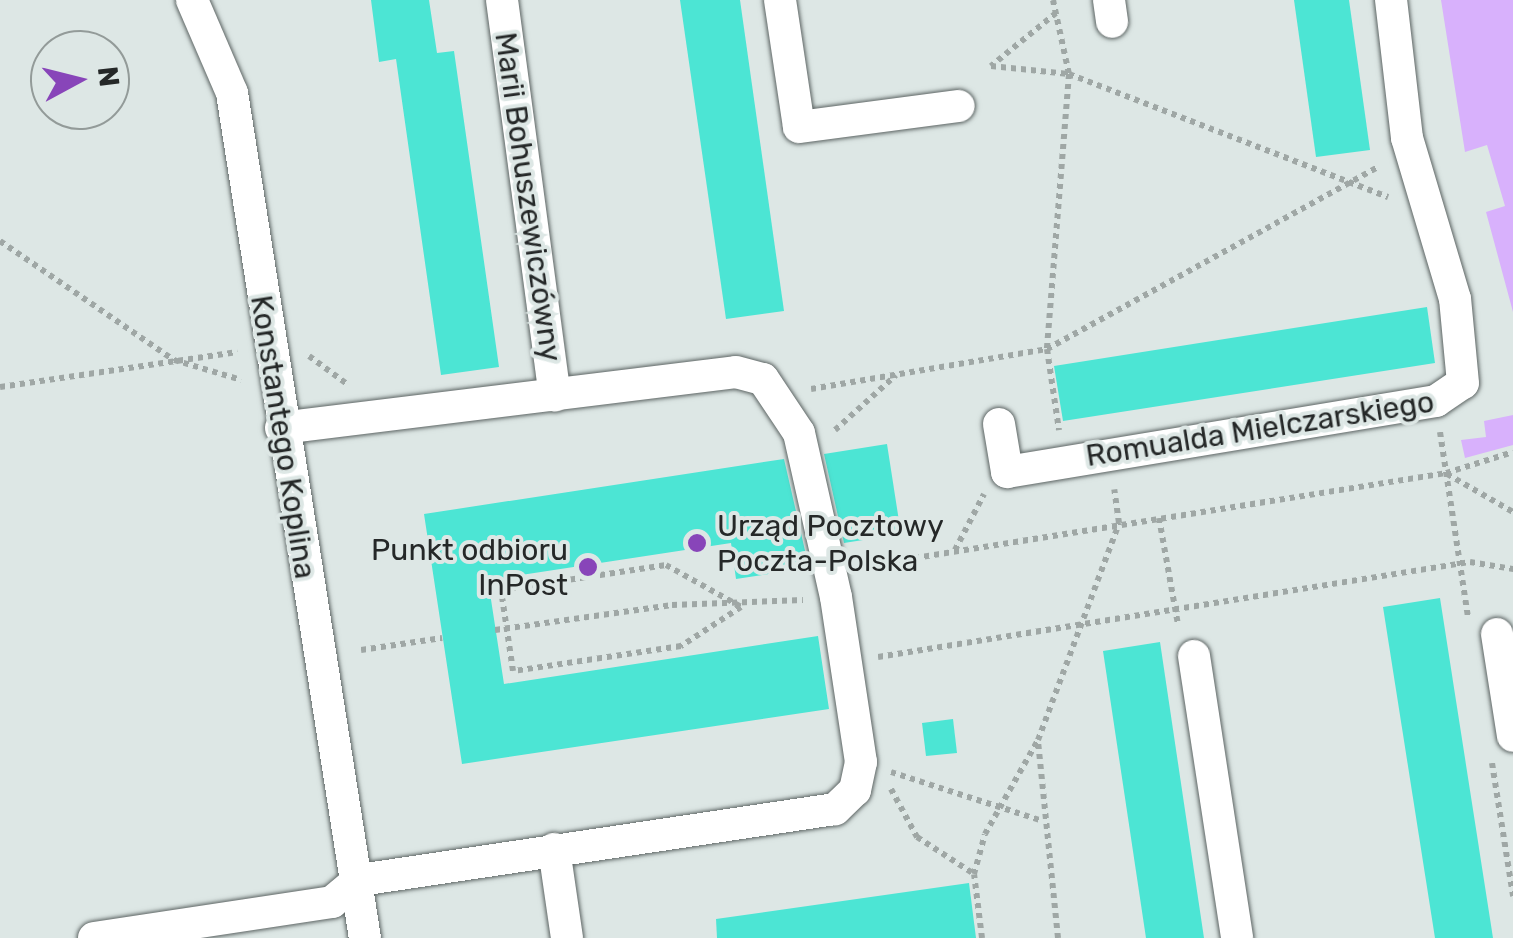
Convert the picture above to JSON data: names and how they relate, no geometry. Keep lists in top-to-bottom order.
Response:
{
  "streets": {
    "street": ["Marii Bohuszewiczówny", "Romualda Mielczarskiego", "Konstantego Koplina"]
  },
  "places": ["Urząd Pocztowy Poczta-Polska", "Punkt odbioru InPost"],
  "north": "right"
}
